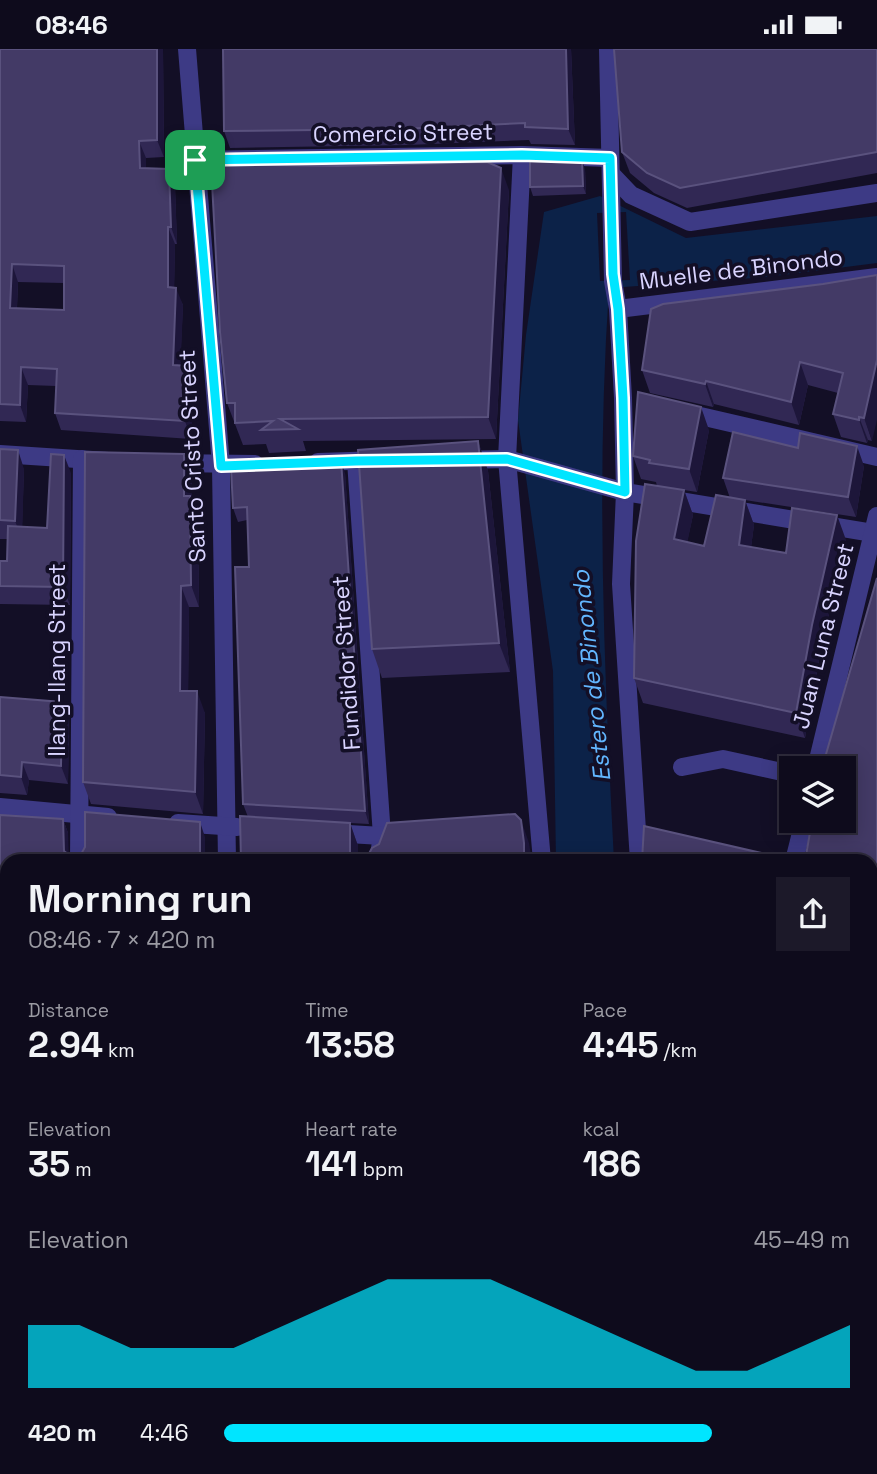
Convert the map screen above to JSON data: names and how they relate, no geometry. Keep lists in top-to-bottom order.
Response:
{
  "streets": {
    "street": [
      "Comercio Street",
      "Muelle de Binondo",
      "Santo Cristo Street",
      "Juan Luna Street",
      "Ilang-Ilang Street",
      "Fundidor Street"
    ]
  },
  "crossings": [
    ["Comercio Street", "Santo Cristo Street"]
  ],
  "water": ["Estero de Binondo"],
  "page": {
    "status": "08:46",
    "heading": ["Morning run", "08:46 · 7 × 420 m"],
    "stats": [
      ["Distance", "2.94 km"],
      ["Time", "13:58"],
      ["Pace", "4:45 /km"],
      ["Elevation", "35 m"],
      ["Heart rate", "141 bpm"],
      ["kcal", "186"]
    ],
    "chart": ["Elevation", "45–49 m"],
    "list": [
      {
        "name": "420 m",
        "note": "4:46"
      }
    ]
  }
}
